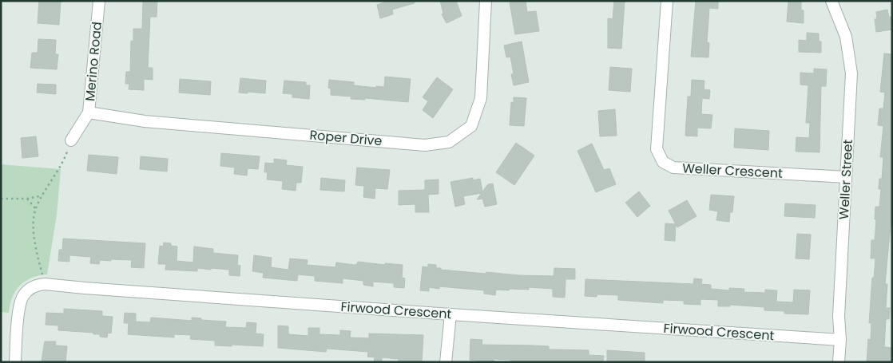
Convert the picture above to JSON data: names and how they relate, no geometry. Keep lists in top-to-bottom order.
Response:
{
  "streets": {
    "street": [
      "Merino Road",
      "Roper Drive",
      "Weller Crescent",
      "Weller Street",
      "Firwood Crescent"
    ]
  },
  "crossings": [
    ["Merino Road", "Roper Drive"],
    ["Weller Crescent", "Weller Street"],
    ["Weller Street", "Firwood Crescent"]
  ]
}
